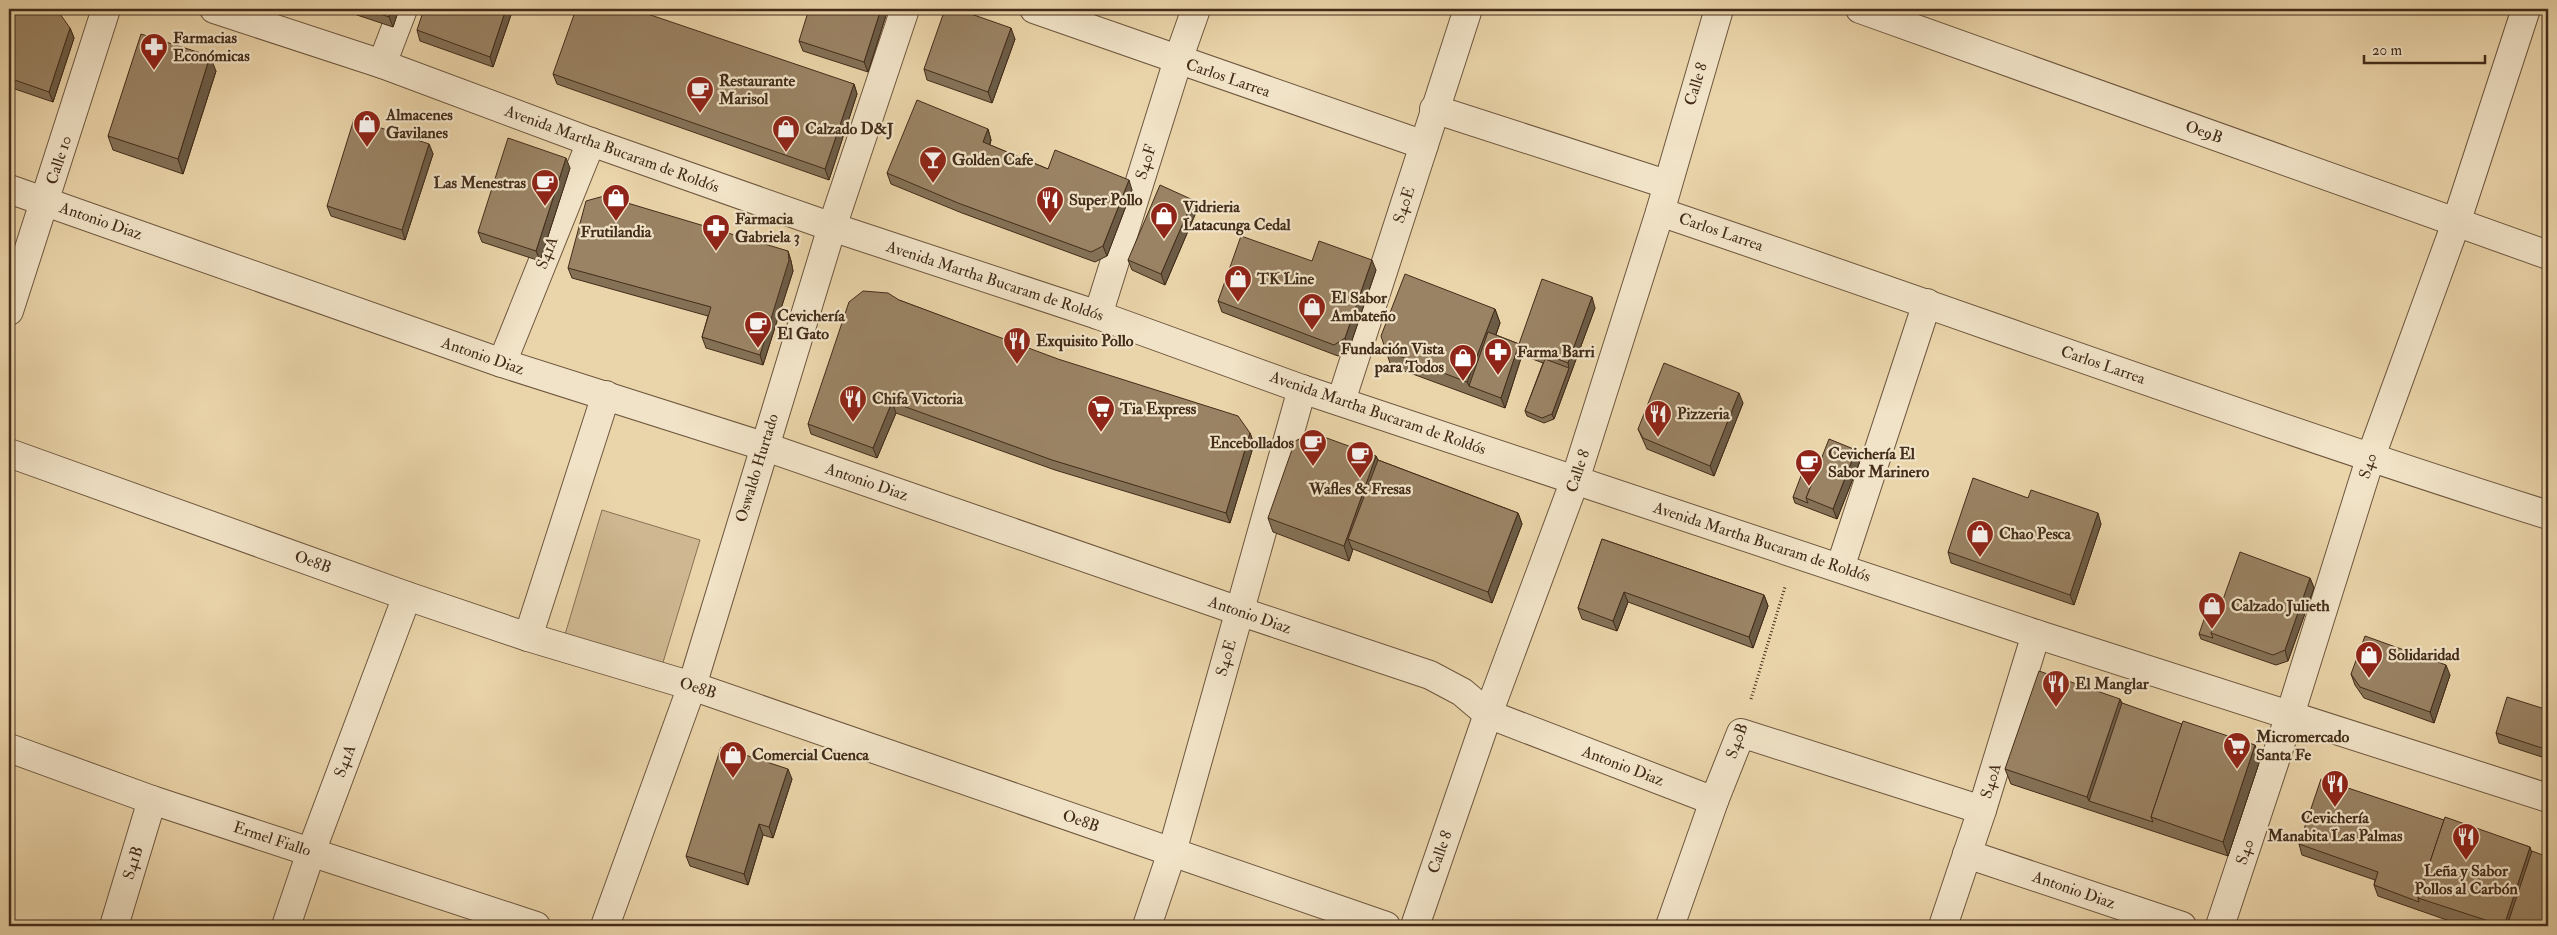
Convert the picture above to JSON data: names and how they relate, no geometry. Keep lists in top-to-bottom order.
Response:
{
  "streets": {
    "street": [
      "Carlos Larrea",
      "Calle 8",
      "Oe9B",
      "Avenida Martha Bucaram de Roldós",
      "Calle 10",
      "S40F",
      "S40E",
      "Antonio Diaz",
      "S41A",
      "S40",
      "Oswaldo Hurtado",
      "Oe8B",
      "S40B",
      "S40A",
      "Ermel Fiallo",
      "S41B"
    ]
  },
  "crossings": [
    ["Carlos Larrea", "Calle 8"],
    ["Carlos Larrea", "S40F"],
    ["Carlos Larrea", "S40E"],
    ["Carlos Larrea", "S40"],
    ["Calle 8", "Avenida Martha Bucaram de Roldós"],
    ["Calle 8", "Antonio Diaz"],
    ["Oe9B", "S40"],
    ["Avenida Martha Bucaram de Roldós", "S40F"],
    ["Avenida Martha Bucaram de Roldós", "S40E"],
    ["Avenida Martha Bucaram de Roldós", "S41A"],
    ["Avenida Martha Bucaram de Roldós", "S40"],
    ["Avenida Martha Bucaram de Roldós", "Oswaldo Hurtado"],
    ["Avenida Martha Bucaram de Roldós", "S40B"],
    ["Avenida Martha Bucaram de Roldós", "S40A"],
    ["Calle 10", "Antonio Diaz"],
    ["S40E", "Antonio Diaz"],
    ["S40E", "Oe8B"],
    ["Antonio Diaz", "S41A"],
    ["Antonio Diaz", "Oswaldo Hurtado"],
    ["Antonio Diaz", "S40B"],
    ["Antonio Diaz", "S40A"],
    ["S41A", "Oe8B"],
    ["S41A", "Ermel Fiallo"],
    ["Oswaldo Hurtado", "Oe8B"],
    ["Ermel Fiallo", "S41B"]
  ],
  "places": {
    "pharmacy": ["Farmacias Económicas", "Farmacia Gabriela 3", "Farma Barri"],
    "cafe": [
      "Restaurante Marisol",
      "Las Menestras",
      "Cevichería El Gato",
      "Encebollados",
      "Wafles & Fresas",
      "Cevichería El Sabor Marinero"
    ],
    "shop": [
      "Almacenes Gavilanes",
      "Calzado D&J",
      "Frutilandia",
      "Vidrieria Latacunga Cedal",
      "TK Line",
      "El Sabor Ambateño",
      "Fundación Vista para Todos",
      "Chao Pesca",
      "Calzado Julieth",
      "Solidaridad",
      "Comercial Cuenca"
    ],
    "bar": ["Golden Cafe"],
    "restaurant": [
      "Super Pollo",
      "Exquisito Pollo",
      "Chifa Victoria",
      "Pizzeria",
      "El Manglar",
      "Cevichería Manabita Las Palmas",
      "Leña y Sabor Pollos al Carbón"
    ],
    "supermarket": ["Tia Express", "Micromercado Santa Fe"]
  },
  "scale_bar": "20 m"
}
